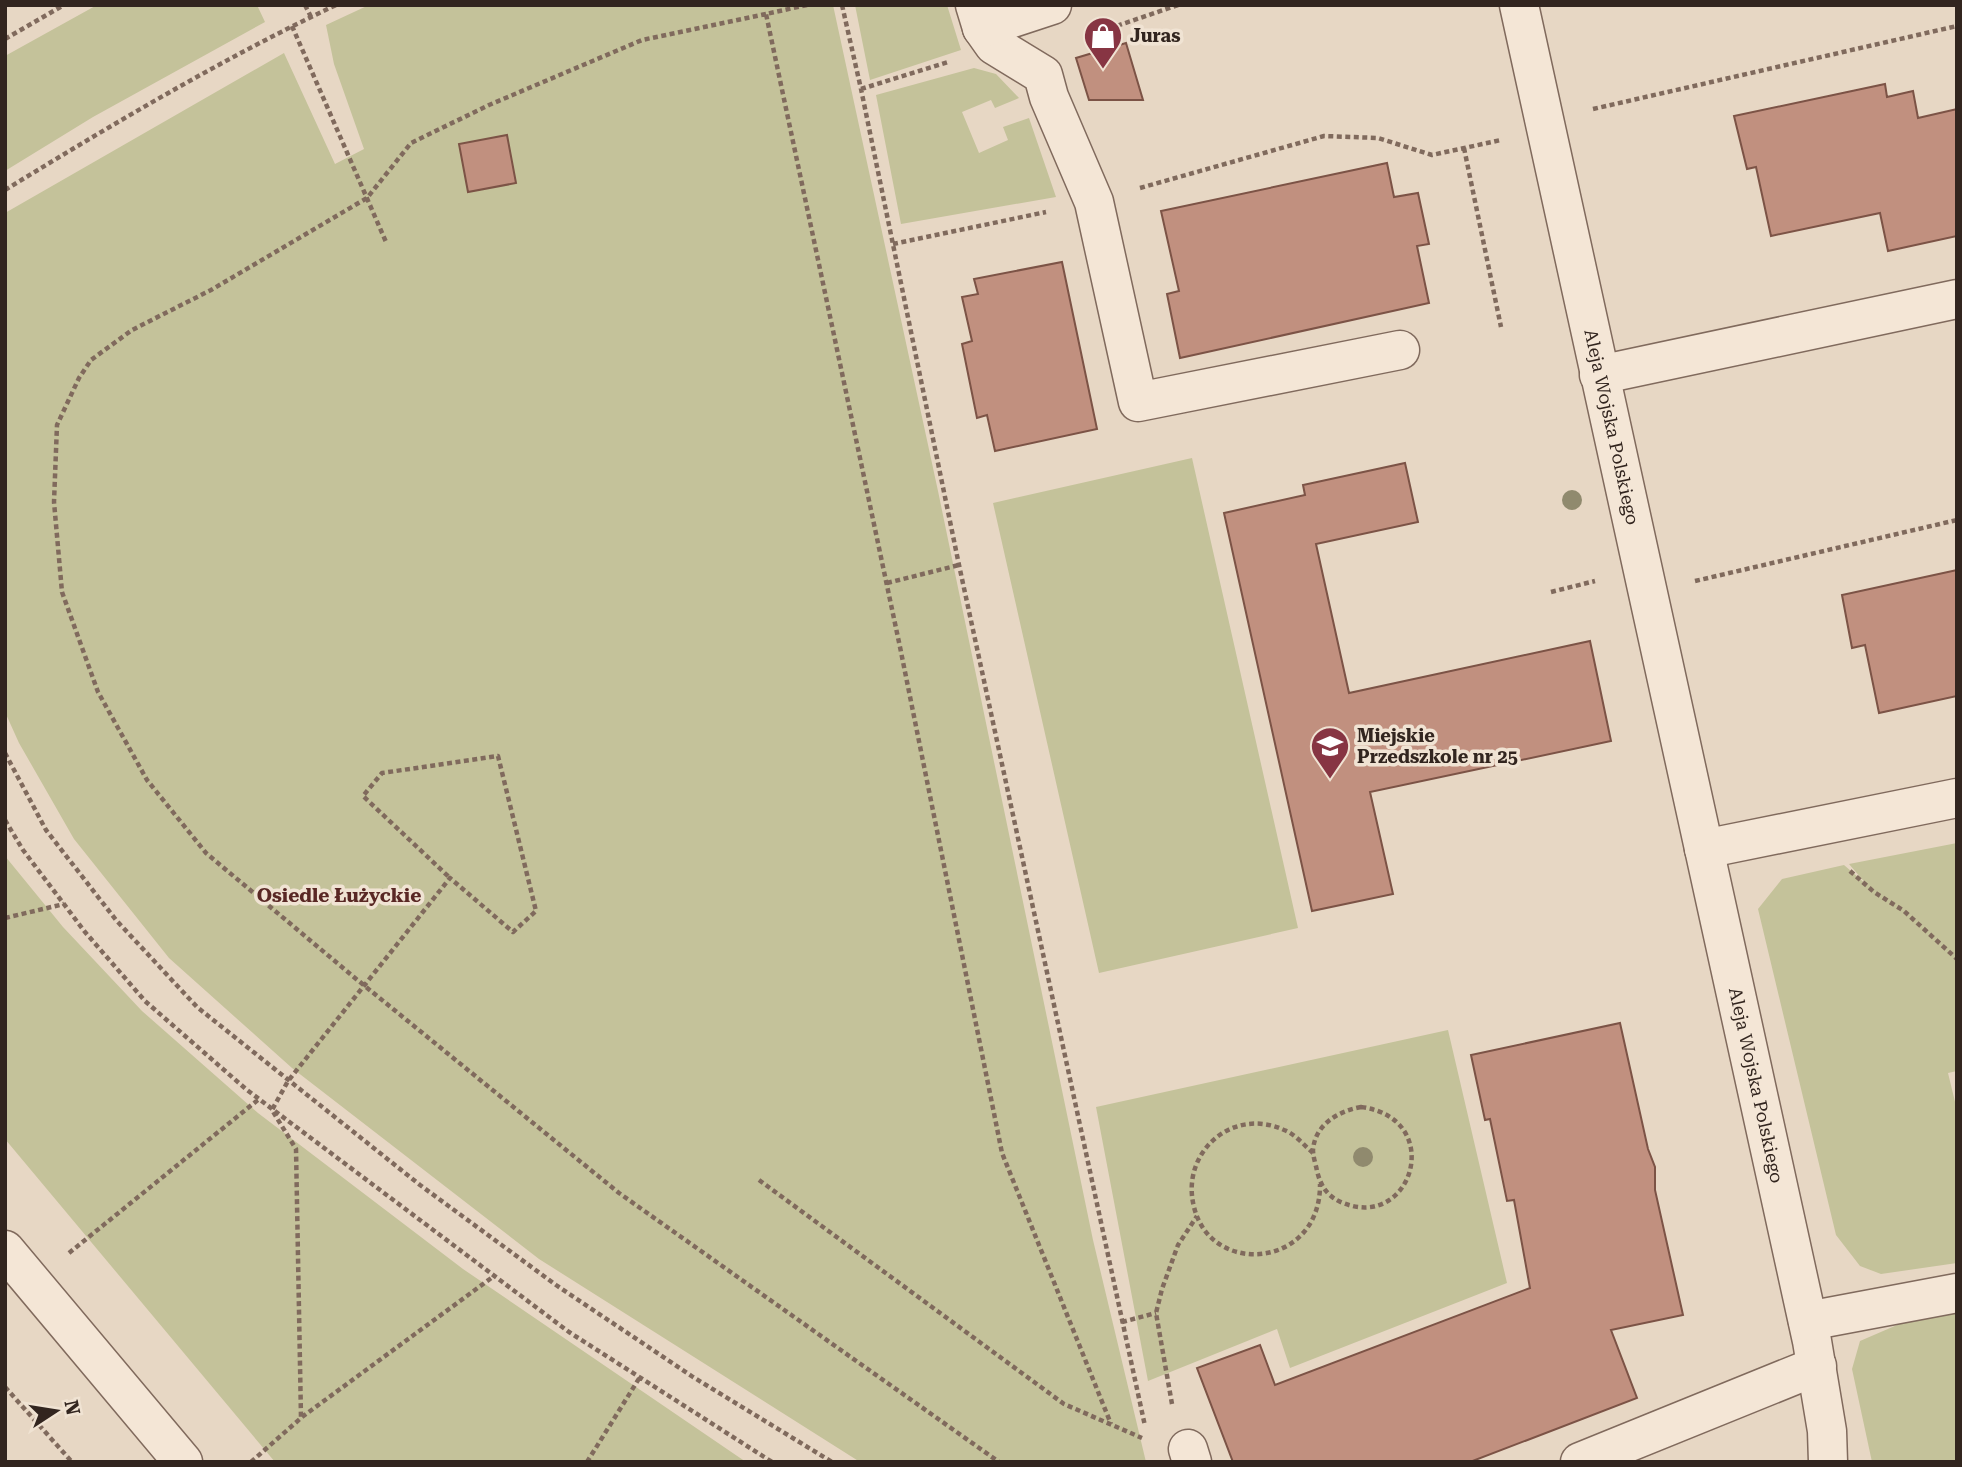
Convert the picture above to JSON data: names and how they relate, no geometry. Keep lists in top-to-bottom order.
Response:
{
  "streets": {
    "street": ["Aleja Wojska Polskiego"]
  },
  "districts": ["Osiedle Łużyckie"],
  "places": {
    "shop": ["Juras"],
    "school or university": ["Miejskie Przedszkole nr 25"]
  },
  "north": "right"
}
